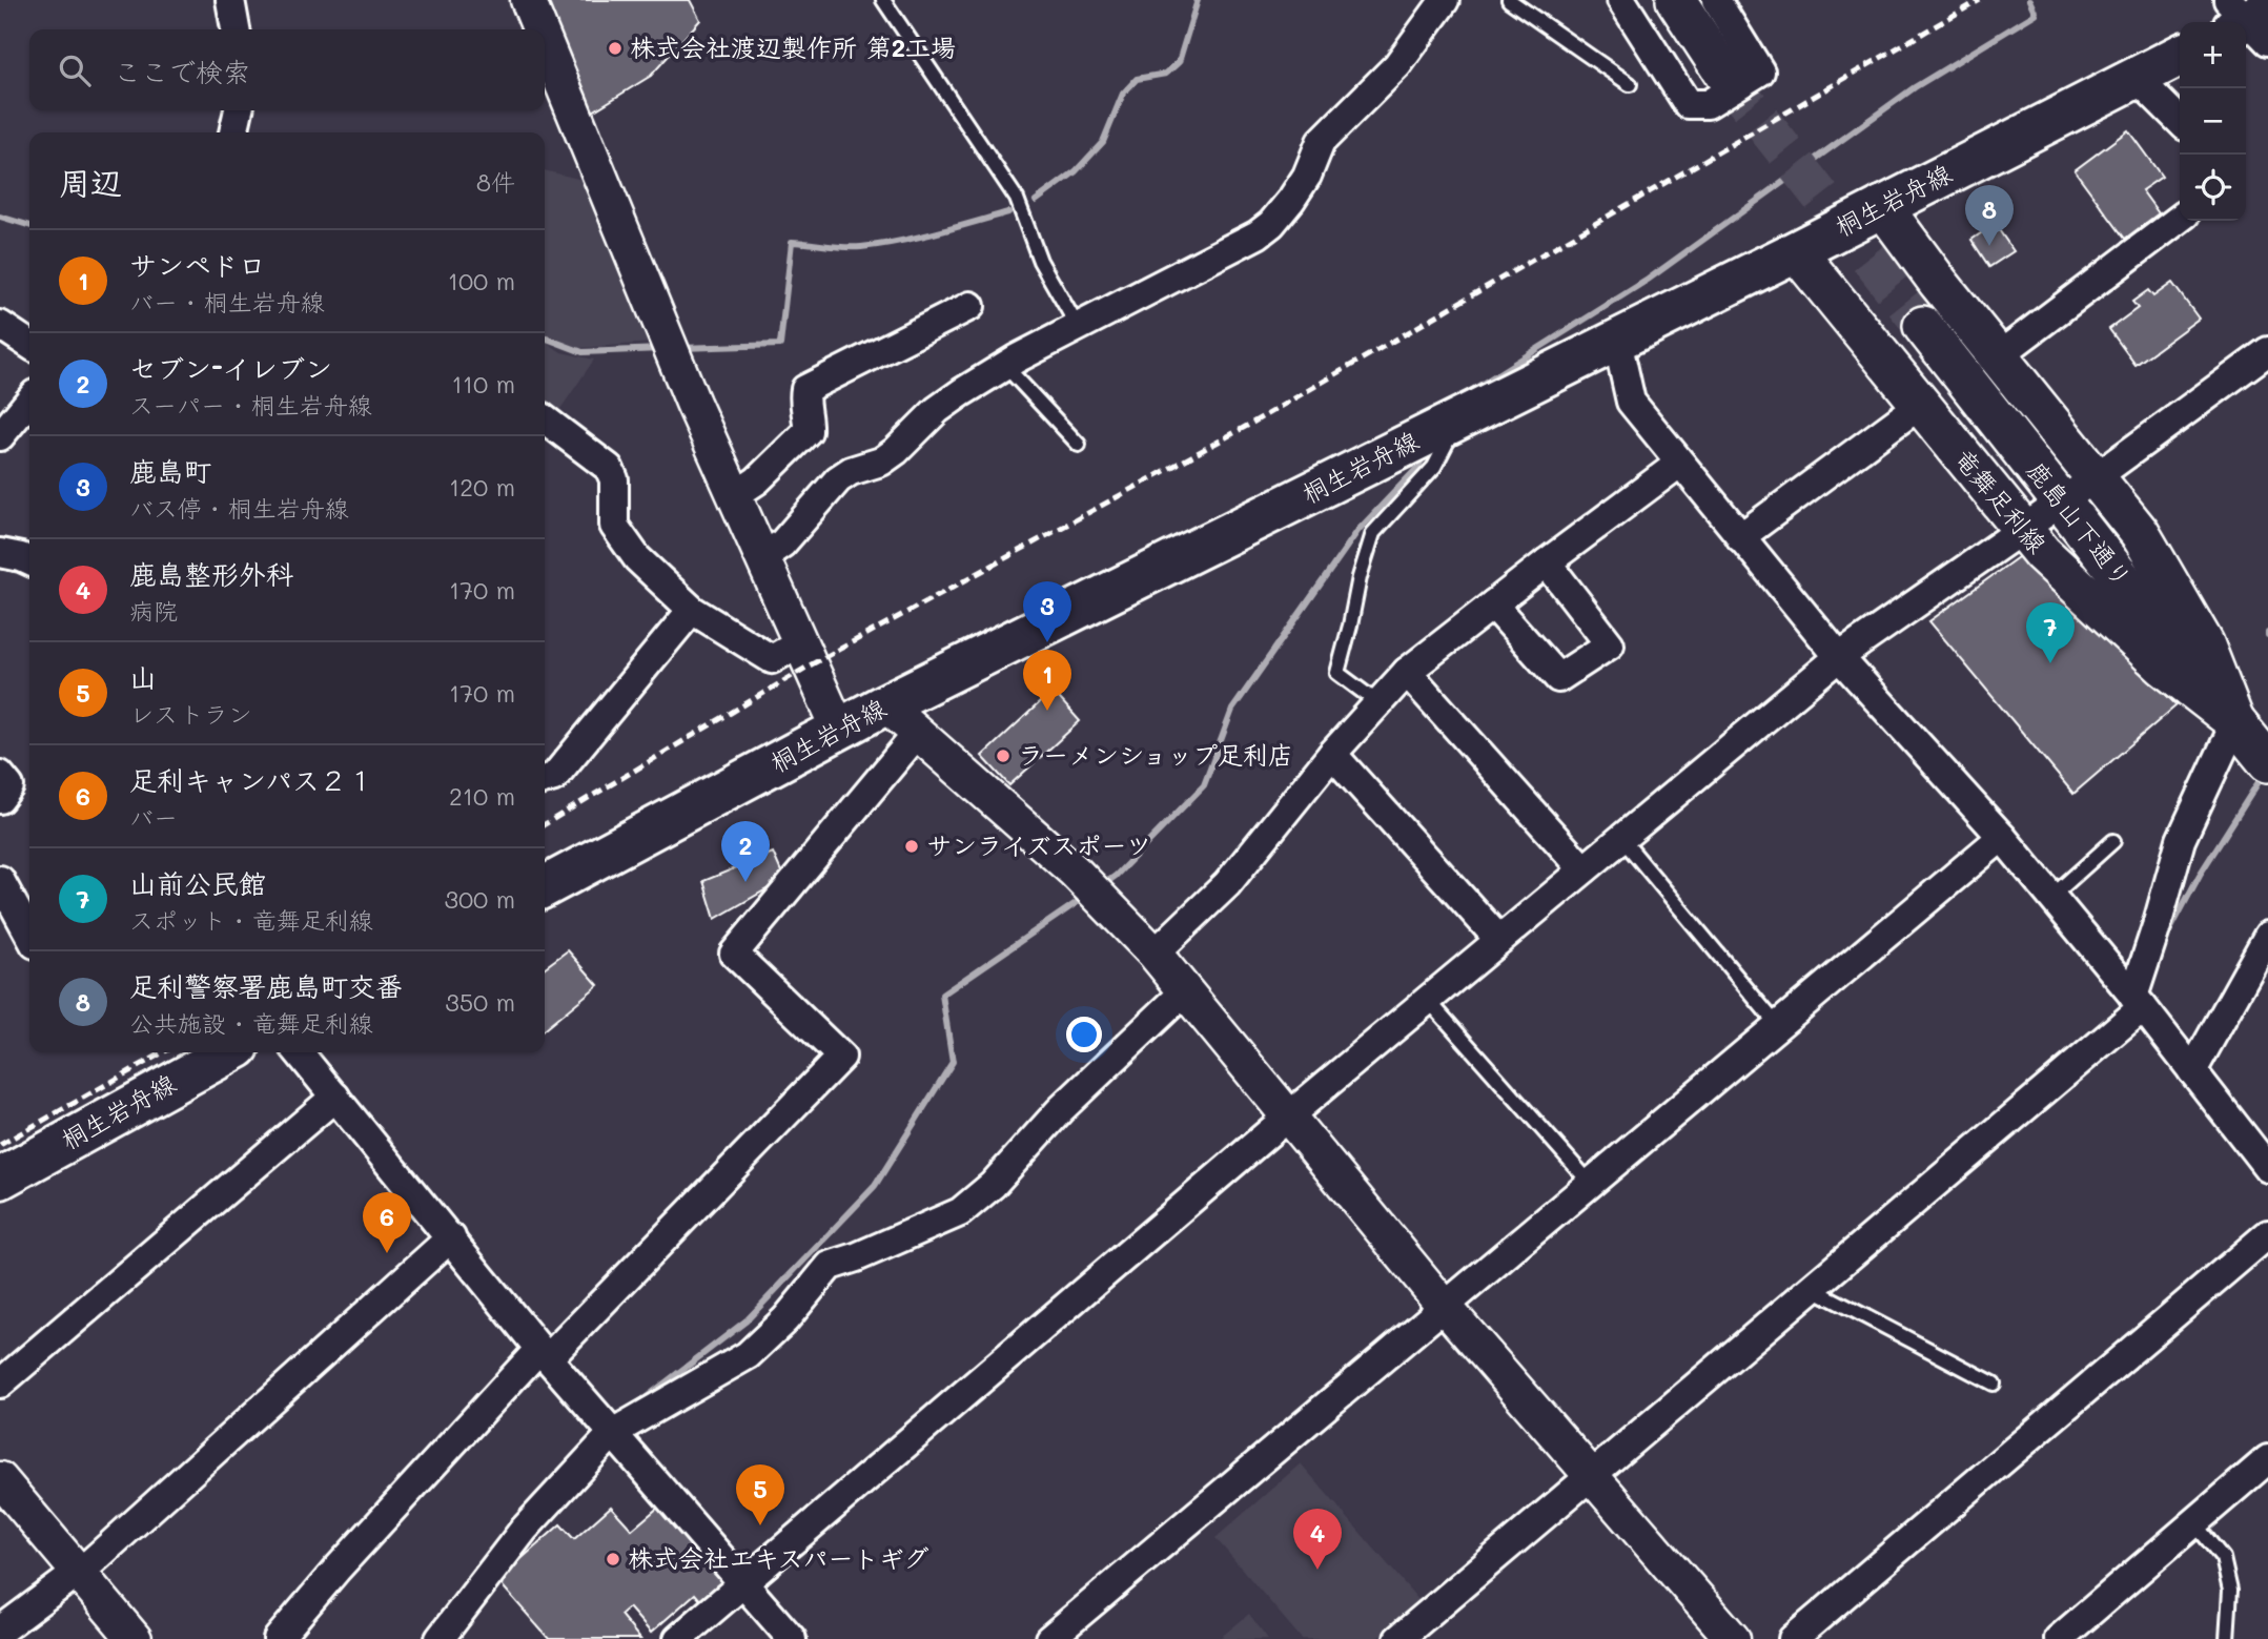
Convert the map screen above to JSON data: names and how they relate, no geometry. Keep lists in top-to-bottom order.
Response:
{
  "streets": {
    "main road": ["桐生岩舟線", "竜舞足利線", "鹿島山下通り"]
  },
  "crossings": [
    ["桐生岩舟線", "竜舞足利線"],
    ["竜舞足利線", "鹿島山下通り"]
  ],
  "places": [
    "株式会社渡辺製作所 第2工場",
    "ラーメンショップ足利店",
    "サンライズスポーツ",
    "株式会社エキスパートギグ"
  ],
  "page": {
    "map_buttons": ["+", "−"],
    "search": "ここで検索",
    "heading": ["周辺", "8件"],
    "pins": [
      "8",
      "3",
      "7",
      "1",
      "2",
      "6",
      "5",
      "4"
    ],
    "list": [
      {
        "mark": "1",
        "name": "サンペドロ",
        "note": "バー · 桐生岩舟線",
        "value": "100 m"
      },
      {
        "mark": "2",
        "name": "セブン-イレブン",
        "note": "スーパー · 桐生岩舟線",
        "value": "110 m"
      },
      {
        "mark": "3",
        "name": "鹿島町",
        "note": "バス停 · 桐生岩舟線",
        "value": "120 m"
      },
      {
        "mark": "4",
        "name": "鹿島整形外科",
        "note": "病院",
        "value": "170 m"
      },
      {
        "mark": "5",
        "name": "山",
        "note": "レストラン",
        "value": "170 m"
      },
      {
        "mark": "6",
        "name": "足利キャンパス２１",
        "note": "バー",
        "value": "210 m"
      },
      {
        "mark": "7",
        "name": "山前公民館",
        "note": "スポット · 竜舞足利線",
        "value": "300 m"
      },
      {
        "mark": "8",
        "name": "足利警察署鹿島町交番",
        "note": "公共施設 · 竜舞足利線",
        "value": "350 m"
      }
    ]
  }
}
